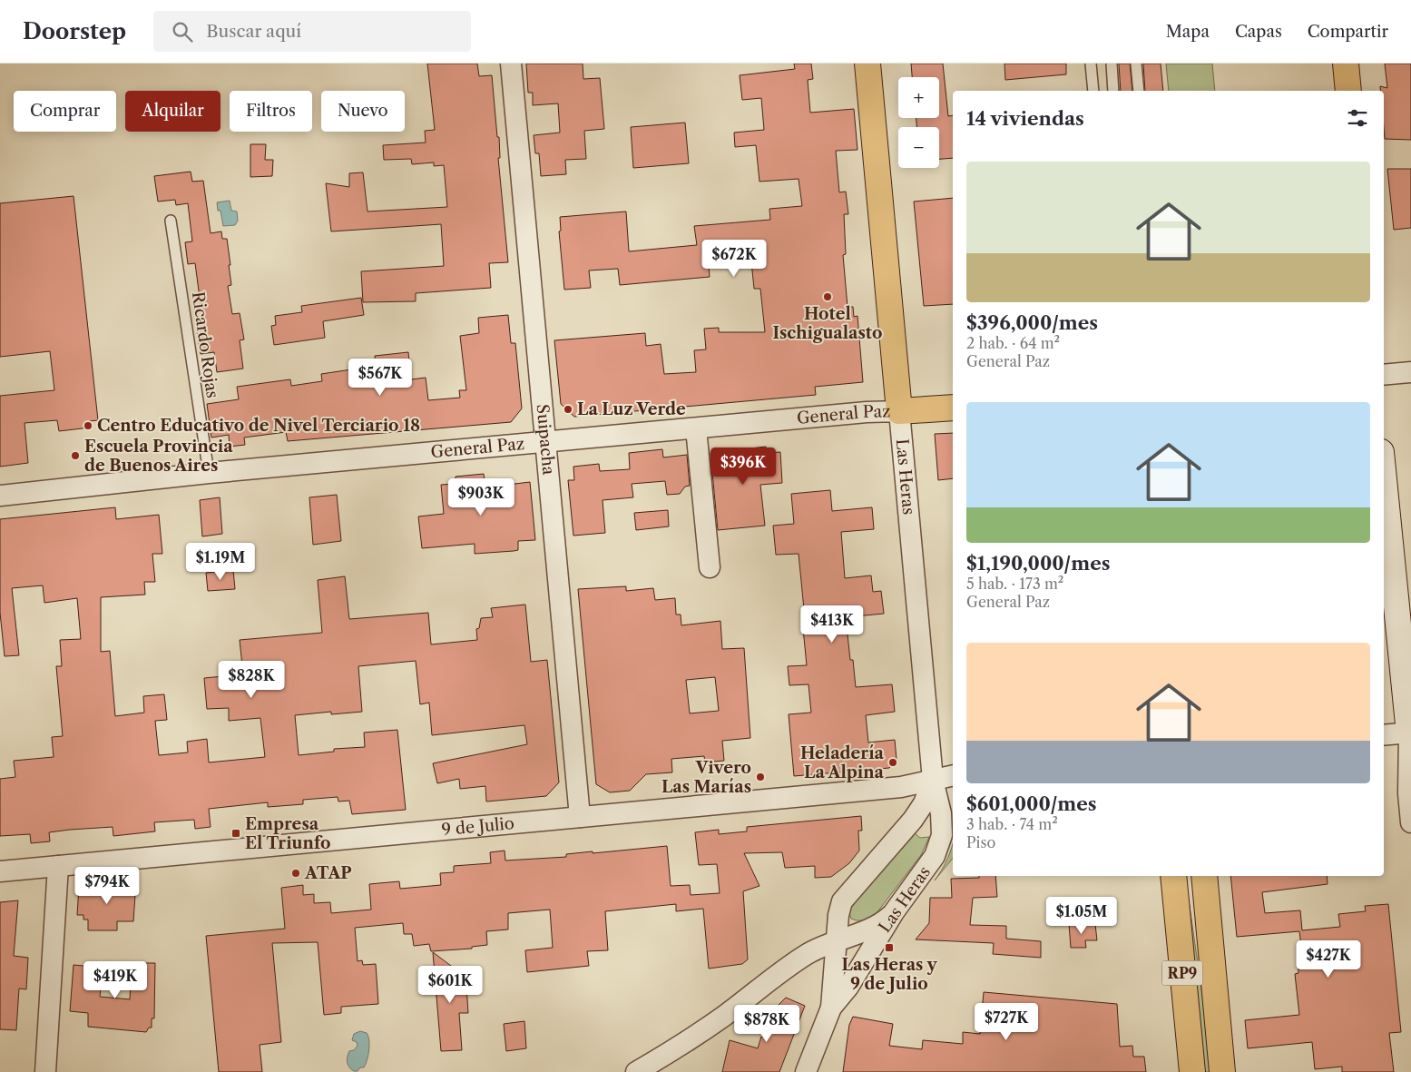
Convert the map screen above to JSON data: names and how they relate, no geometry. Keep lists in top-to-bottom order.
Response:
{
  "streets": {
    "main road": ["General Paz", "Las Heras", "RP9"],
    "street": ["Suipacha", "9 de Julio"],
    "lane": ["Ricardo Rojas"]
  },
  "crossings": [
    ["Ricardo Rojas", "General Paz"],
    ["General Paz", "Suipacha"],
    ["General Paz", "Las Heras"],
    ["Suipacha", "9 de Julio"],
    ["Las Heras", "9 de Julio"]
  ],
  "places": {
    "other": [
      "Hotel Ischigualasto",
      "La Luz Verde",
      "Centro Educativo de Nivel Terciario 18",
      "Escuela Provincia de Buenos Aires",
      "Heladería La Alpina",
      "Vivero Las Marías",
      "ATAP"
    ],
    "transit": ["Empresa El Triunfo", "Las Heras y 9 de Julio"]
  },
  "page": {
    "header": "Doorstep",
    "search": "Buscar aquí",
    "nav": ["Mapa", "Capas", "Compartir"],
    "map_buttons": ["+", "−"],
    "chip": [
      "Comprar",
      "Alquilar",
      "Filtros",
      "Nuevo"
    ],
    "heading": "14 viviendas",
    "list": [
      {
        "name": "$396,000/mes",
        "note": "2 hab. · 64 m² · General Paz"
      },
      {
        "name": "$1,190,000/mes",
        "note": "5 hab. · 173 m² · General Paz"
      },
      {
        "name": "$601,000/mes",
        "note": "3 hab. · 74 m² · Piso"
      }
    ],
    "price": [
      "$672K",
      "$567K",
      "$396K",
      "$903K",
      "$1.19M",
      "$413K",
      "$828K",
      "$794K",
      "$1.05M",
      "$427K",
      "$419K",
      "$601K",
      "$727K",
      "$878K"
    ]
  }
}
